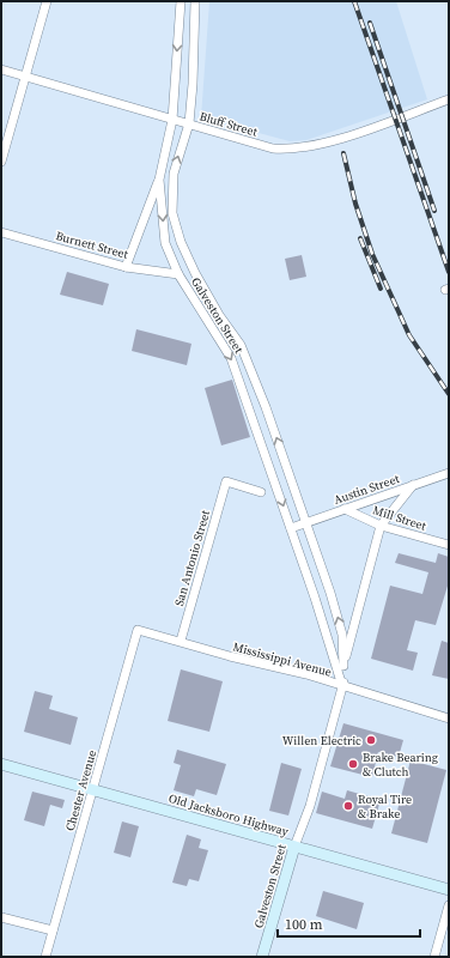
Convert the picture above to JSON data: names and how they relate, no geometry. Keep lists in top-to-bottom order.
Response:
{
  "streets": {
    "main road": ["Galveston Street", "Old Jacksboro Highway"],
    "street": [
      "Bluff Street",
      "Burnett Street",
      "Austin Street",
      "Mill Street",
      "San Antonio Street",
      "Mississippi Avenue",
      "Chester Avenue"
    ]
  },
  "crossings": [
    ["Bluff Street", "Galveston Street"],
    ["Burnett Street", "Galveston Street"],
    ["Galveston Street", "Austin Street"],
    ["Galveston Street", "Mill Street"],
    ["Galveston Street", "Mississippi Avenue"],
    ["Galveston Street", "Old Jacksboro Highway"],
    ["Austin Street", "Mill Street"],
    ["San Antonio Street", "Mississippi Avenue"],
    ["Mississippi Avenue", "Chester Avenue"],
    ["Chester Avenue", "Old Jacksboro Highway"]
  ],
  "places": ["Willen Electric", "Brake Bearing & Clutch", "Royal Tire & Brake"],
  "scale_bar": "100 m"
}
